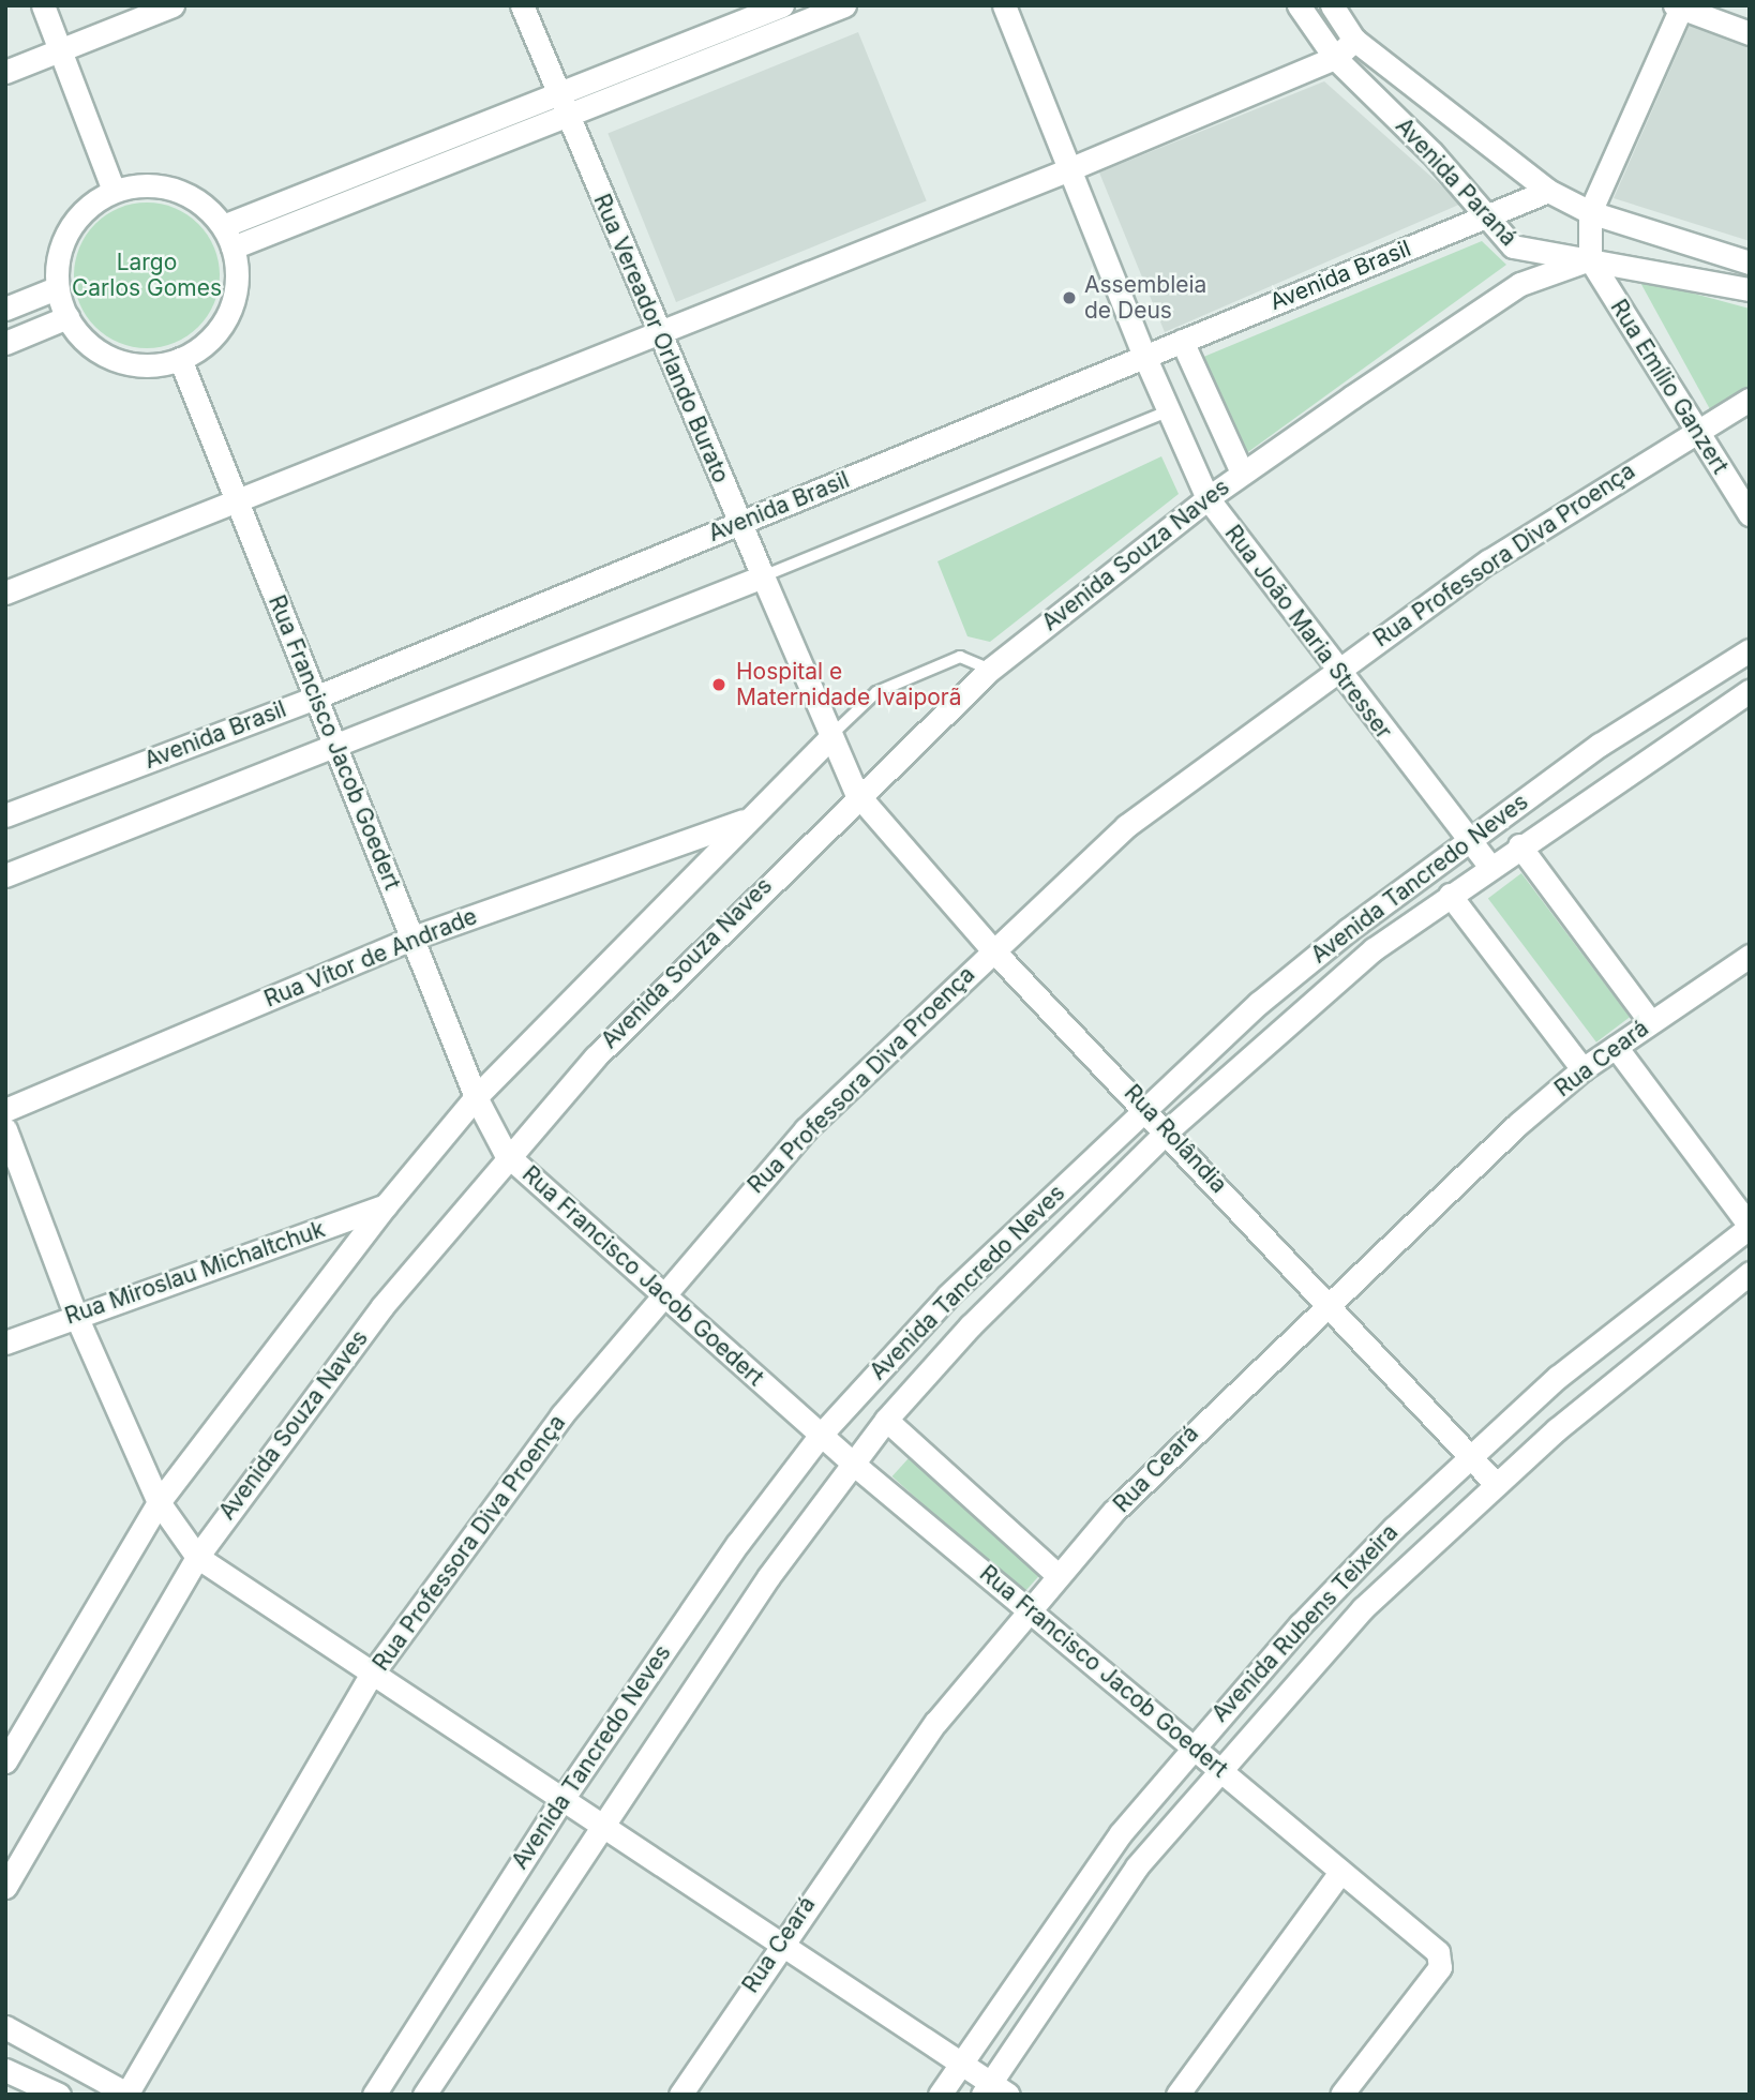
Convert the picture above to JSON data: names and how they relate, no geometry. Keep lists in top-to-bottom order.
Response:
{
  "streets": {
    "street": [
      "Avenida Paraná",
      "Avenida Brasil",
      "Rua Vereador Orlando Burato",
      "Rua Emílio Ganzert",
      "Avenida Souza Naves",
      "Rua Professora Diva Proença",
      "Rua João Maria Stresser",
      "Rua Francisco Jacob Goedert",
      "Avenida Tancredo Neves",
      "Rua Vítor de Andrade",
      "Rua Ceará",
      "Rua Rolândia",
      "Rua Miroslau Michaltchuk",
      "Avenida Rubens Teixeira"
    ]
  },
  "crossings": [
    ["Avenida Paraná", "Avenida Brasil"],
    ["Avenida Paraná", "Rua Emílio Ganzert"],
    ["Avenida Paraná", "Avenida Souza Naves"],
    ["Avenida Brasil", "Rua Vereador Orlando Burato"],
    ["Avenida Brasil", "Rua João Maria Stresser"],
    ["Avenida Brasil", "Rua Francisco Jacob Goedert"],
    ["Rua Vereador Orlando Burato", "Avenida Souza Naves"],
    ["Rua Vereador Orlando Burato", "Rua Rolândia"],
    ["Rua Emílio Ganzert", "Avenida Souza Naves"],
    ["Rua Emílio Ganzert", "Rua Professora Diva Proença"],
    ["Avenida Souza Naves", "Rua João Maria Stresser"],
    ["Avenida Souza Naves", "Rua Francisco Jacob Goedert"],
    ["Avenida Souza Naves", "Rua Rolândia"],
    ["Rua Professora Diva Proença", "Rua João Maria Stresser"],
    ["Rua Professora Diva Proença", "Rua Francisco Jacob Goedert"],
    ["Rua Professora Diva Proença", "Rua Rolândia"],
    ["Rua João Maria Stresser", "Avenida Tancredo Neves"],
    ["Rua Francisco Jacob Goedert", "Avenida Tancredo Neves"],
    ["Rua Francisco Jacob Goedert", "Rua Vítor de Andrade"],
    ["Rua Francisco Jacob Goedert", "Rua Ceará"],
    ["Rua Francisco Jacob Goedert", "Avenida Rubens Teixeira"],
    ["Avenida Tancredo Neves", "Rua Rolândia"],
    ["Rua Ceará", "Rua Rolândia"],
    ["Rua Rolândia", "Avenida Rubens Teixeira"]
  ],
  "parks": ["Largo Carlos Gomes"],
  "places": ["Assembleia de Deus", "Hospital e Maternidade Ivaiporã"]
}
